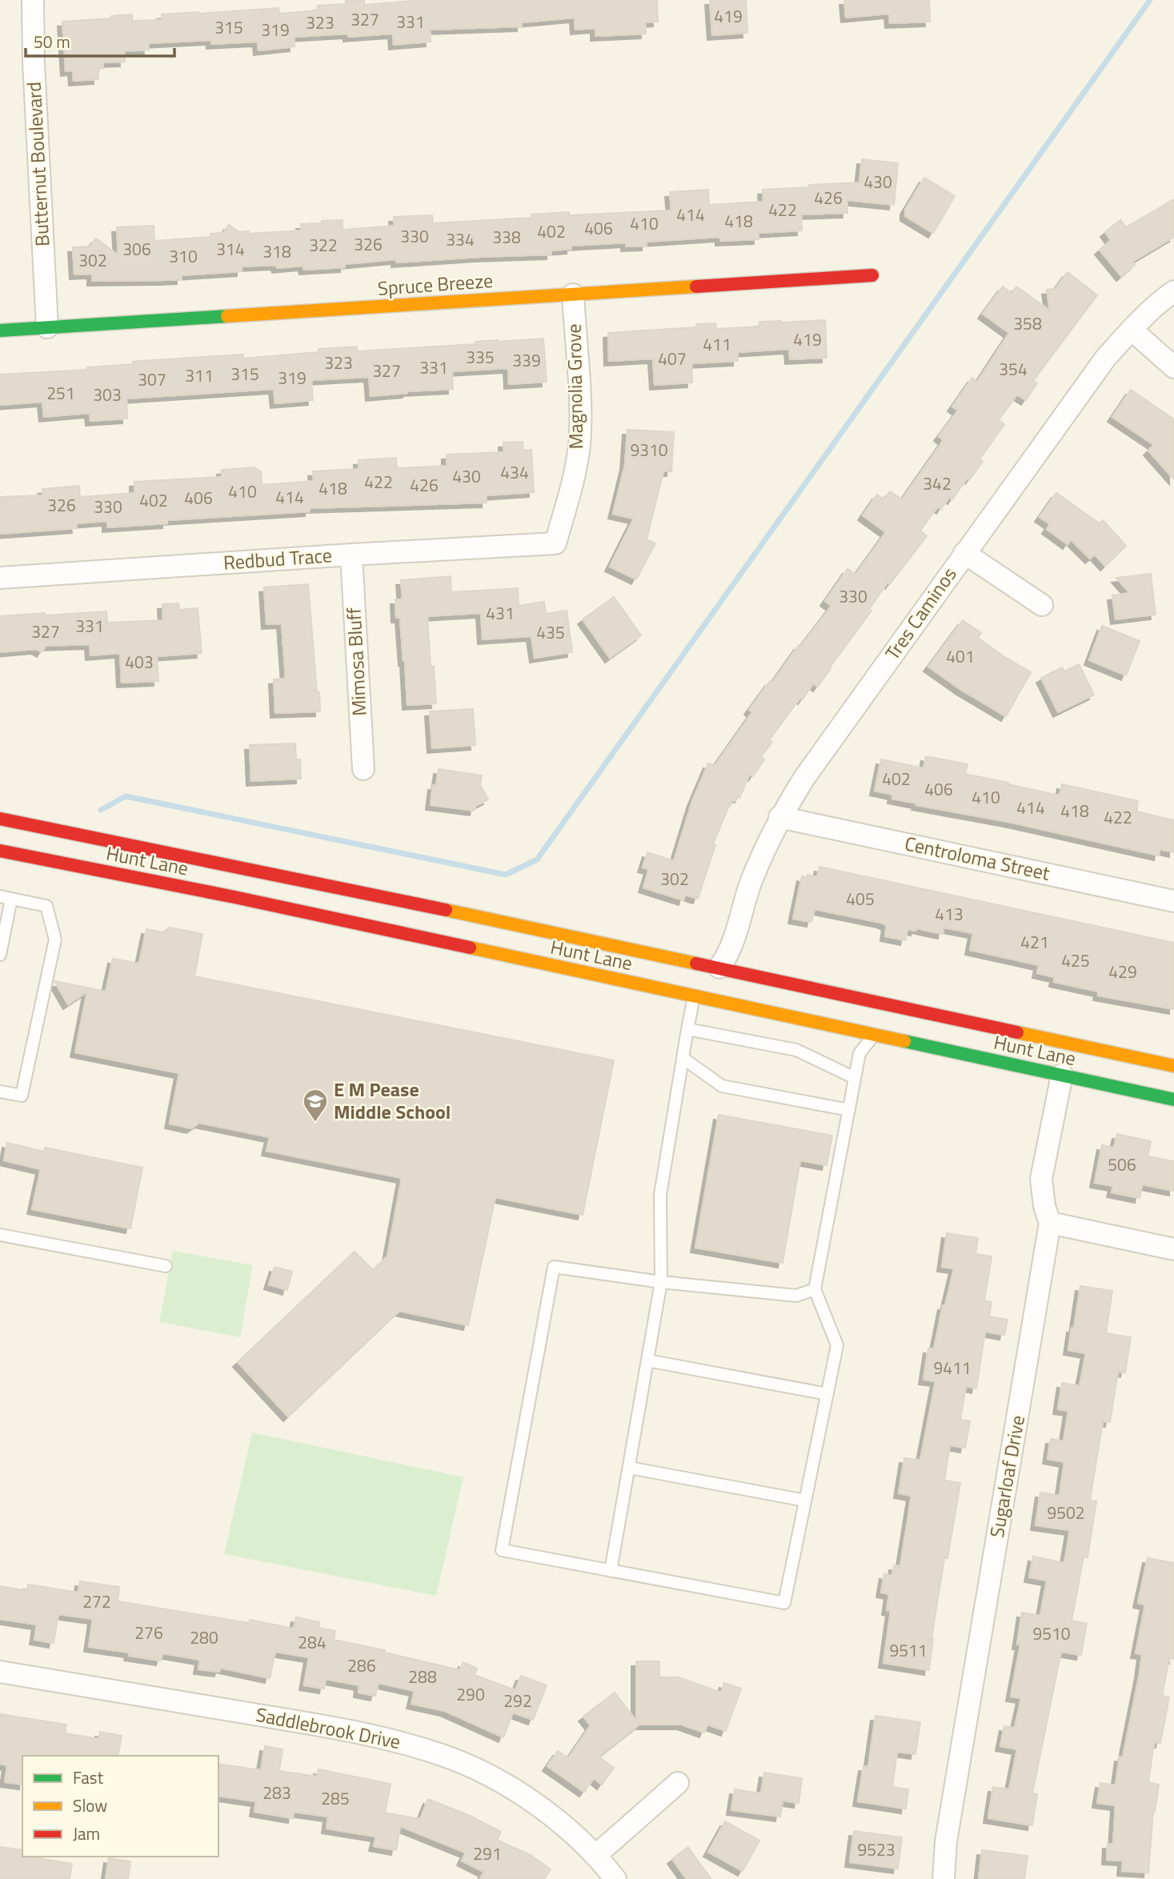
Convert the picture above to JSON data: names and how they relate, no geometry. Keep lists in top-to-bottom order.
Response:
{
  "streets": {
    "main road": ["Spruce Breeze", "Hunt Lane"],
    "street": [
      "Butternut Boulevard",
      "Magnolia Grove",
      "Redbud Trace",
      "Tres Caminos",
      "Mimosa Bluff",
      "Centroloma Street",
      "Sugarloaf Drive",
      "Saddlebrook Drive"
    ]
  },
  "crossings": [
    ["Butternut Boulevard", "Spruce Breeze"],
    ["Spruce Breeze", "Magnolia Grove"],
    ["Magnolia Grove", "Redbud Trace"],
    ["Redbud Trace", "Mimosa Bluff"],
    ["Tres Caminos", "Centroloma Street"],
    ["Tres Caminos", "Hunt Lane"],
    ["Hunt Lane", "Sugarloaf Drive"]
  ],
  "places": {
    "school or university": ["E M Pease Middle School"]
  },
  "house_numbers": [
    "419",
    "327",
    "331",
    "323",
    "315",
    "319",
    "430",
    "426",
    "422",
    "414",
    "418",
    "410",
    "406",
    "402",
    "330",
    "338",
    "334",
    "326",
    "322",
    "306",
    "314",
    "318",
    "310",
    "302",
    "358",
    "419",
    "411",
    "335",
    "407",
    "339",
    "323",
    "331",
    "354",
    "327",
    "315",
    "311",
    "319",
    "307",
    "251",
    "303",
    "9310",
    "434",
    "430",
    "422",
    "342",
    "426",
    "418",
    "410",
    "414",
    "406",
    "402",
    "326",
    "330",
    "330",
    "431",
    "331",
    "327",
    "435",
    "401",
    "403",
    "402",
    "406",
    "410",
    "414",
    "418",
    "422",
    "302",
    "405",
    "413",
    "421",
    "425",
    "429",
    "506",
    "9411",
    "9502",
    "272",
    "276",
    "9510",
    "280",
    "284",
    "9511",
    "286",
    "288",
    "290",
    "292",
    "283",
    "285",
    "9523",
    "291"
  ],
  "legend": ["Fast", "Slow", "Jam"],
  "scale_bar": "50 m"
}
